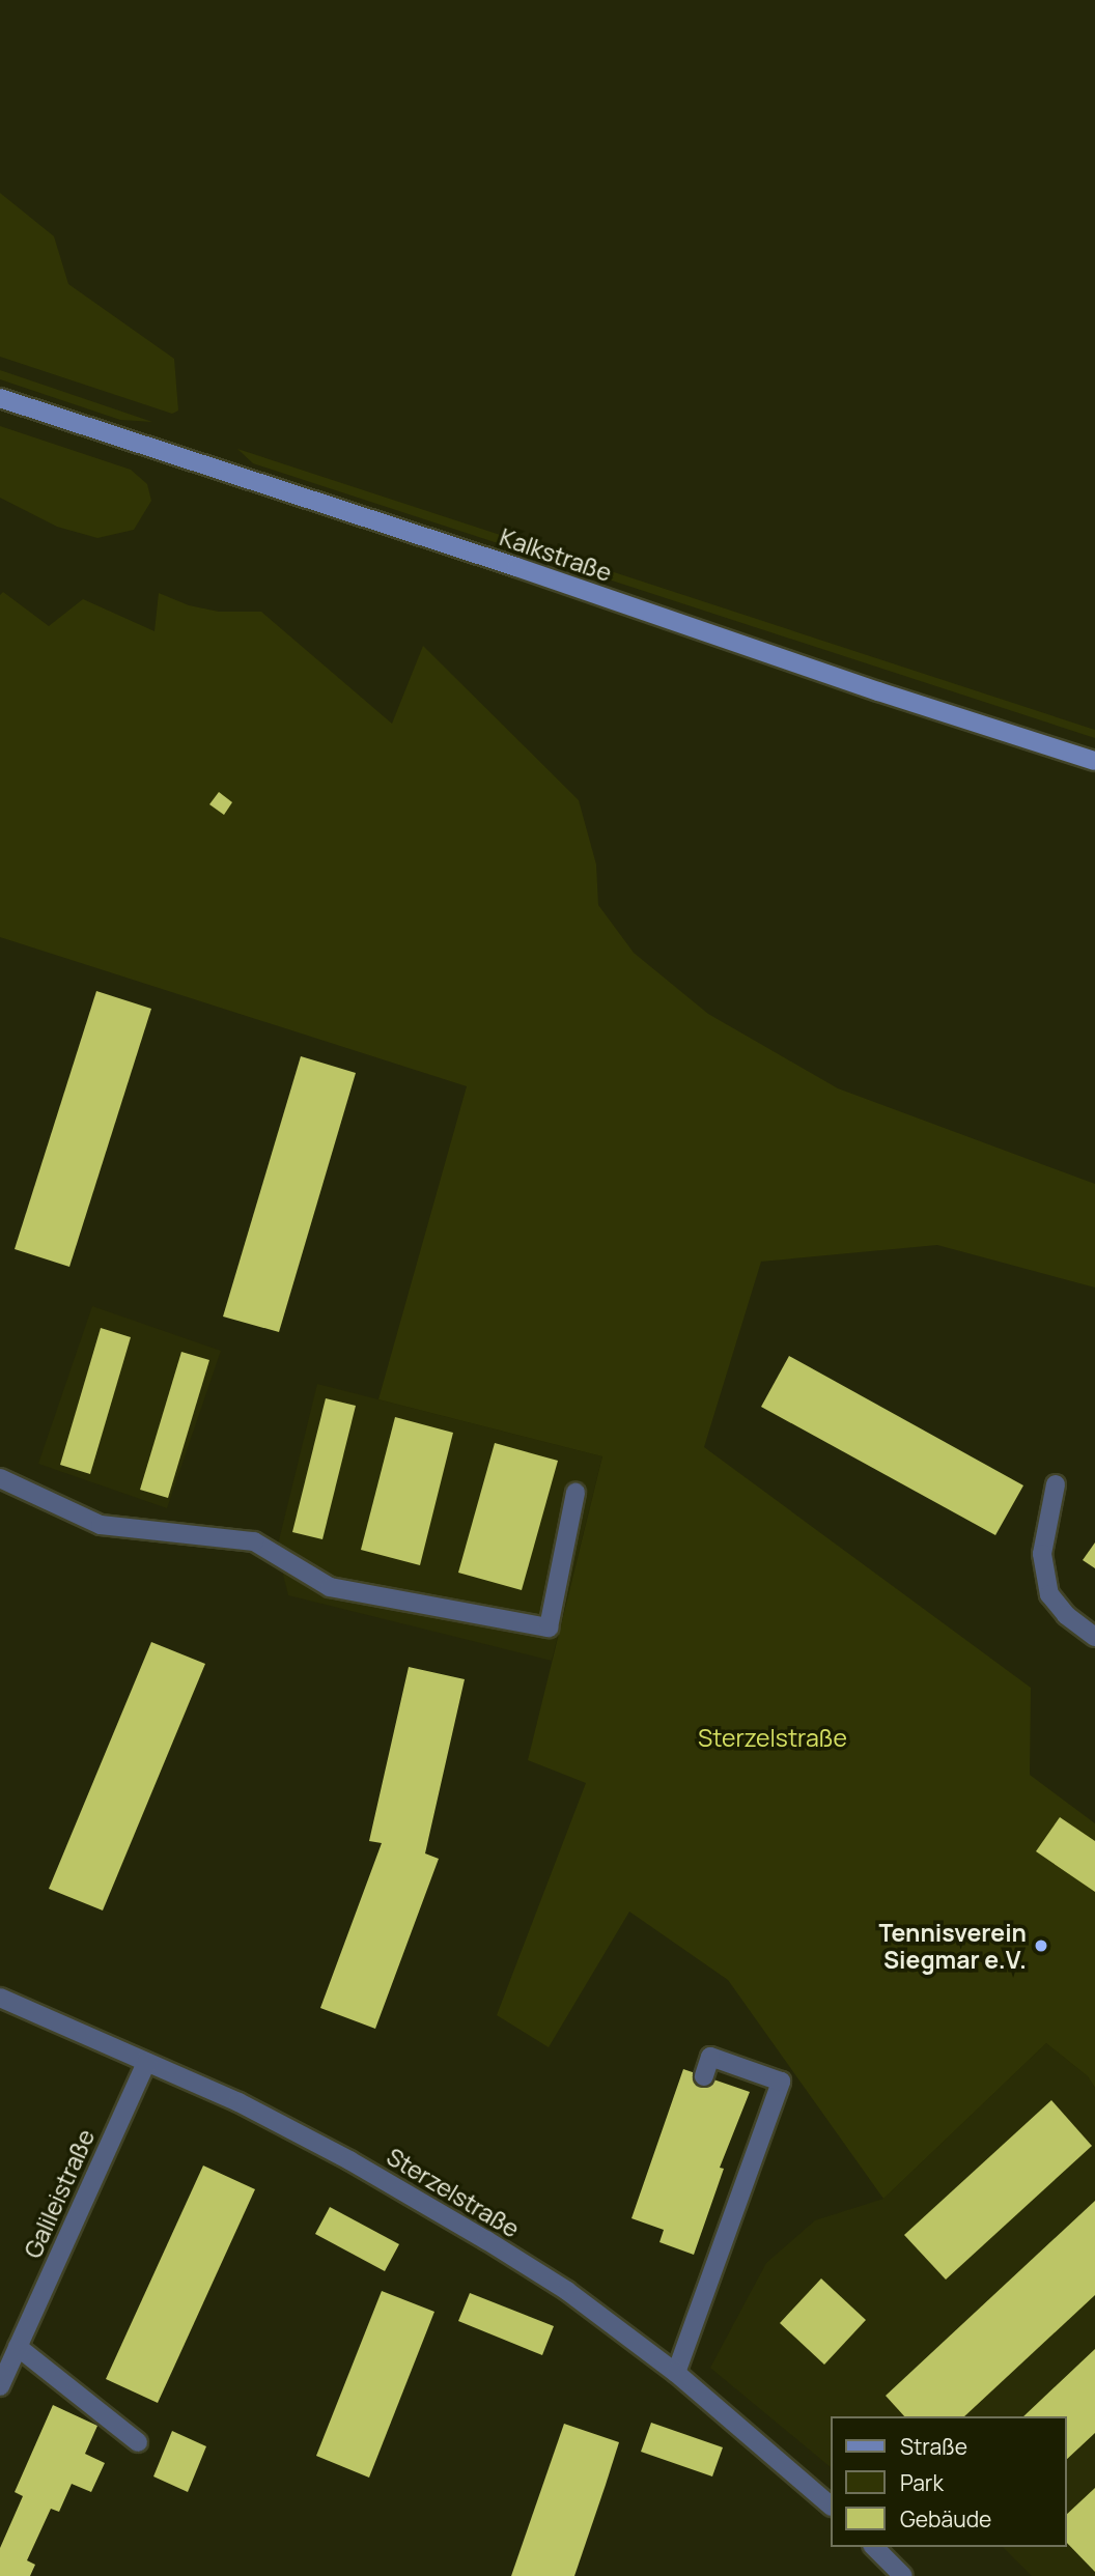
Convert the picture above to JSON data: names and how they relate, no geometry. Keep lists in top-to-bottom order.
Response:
{
  "streets": {
    "main road": ["Kalkstraße"],
    "street": ["Sterzelstraße", "Galileistraße"]
  },
  "crossings": [
    ["Sterzelstraße", "Galileistraße"]
  ],
  "parks": ["Sterzelstraße"],
  "places": ["Tennisverein Siegmar e.V."],
  "legend": ["Straße", "Park", "Gebäude"]
}
